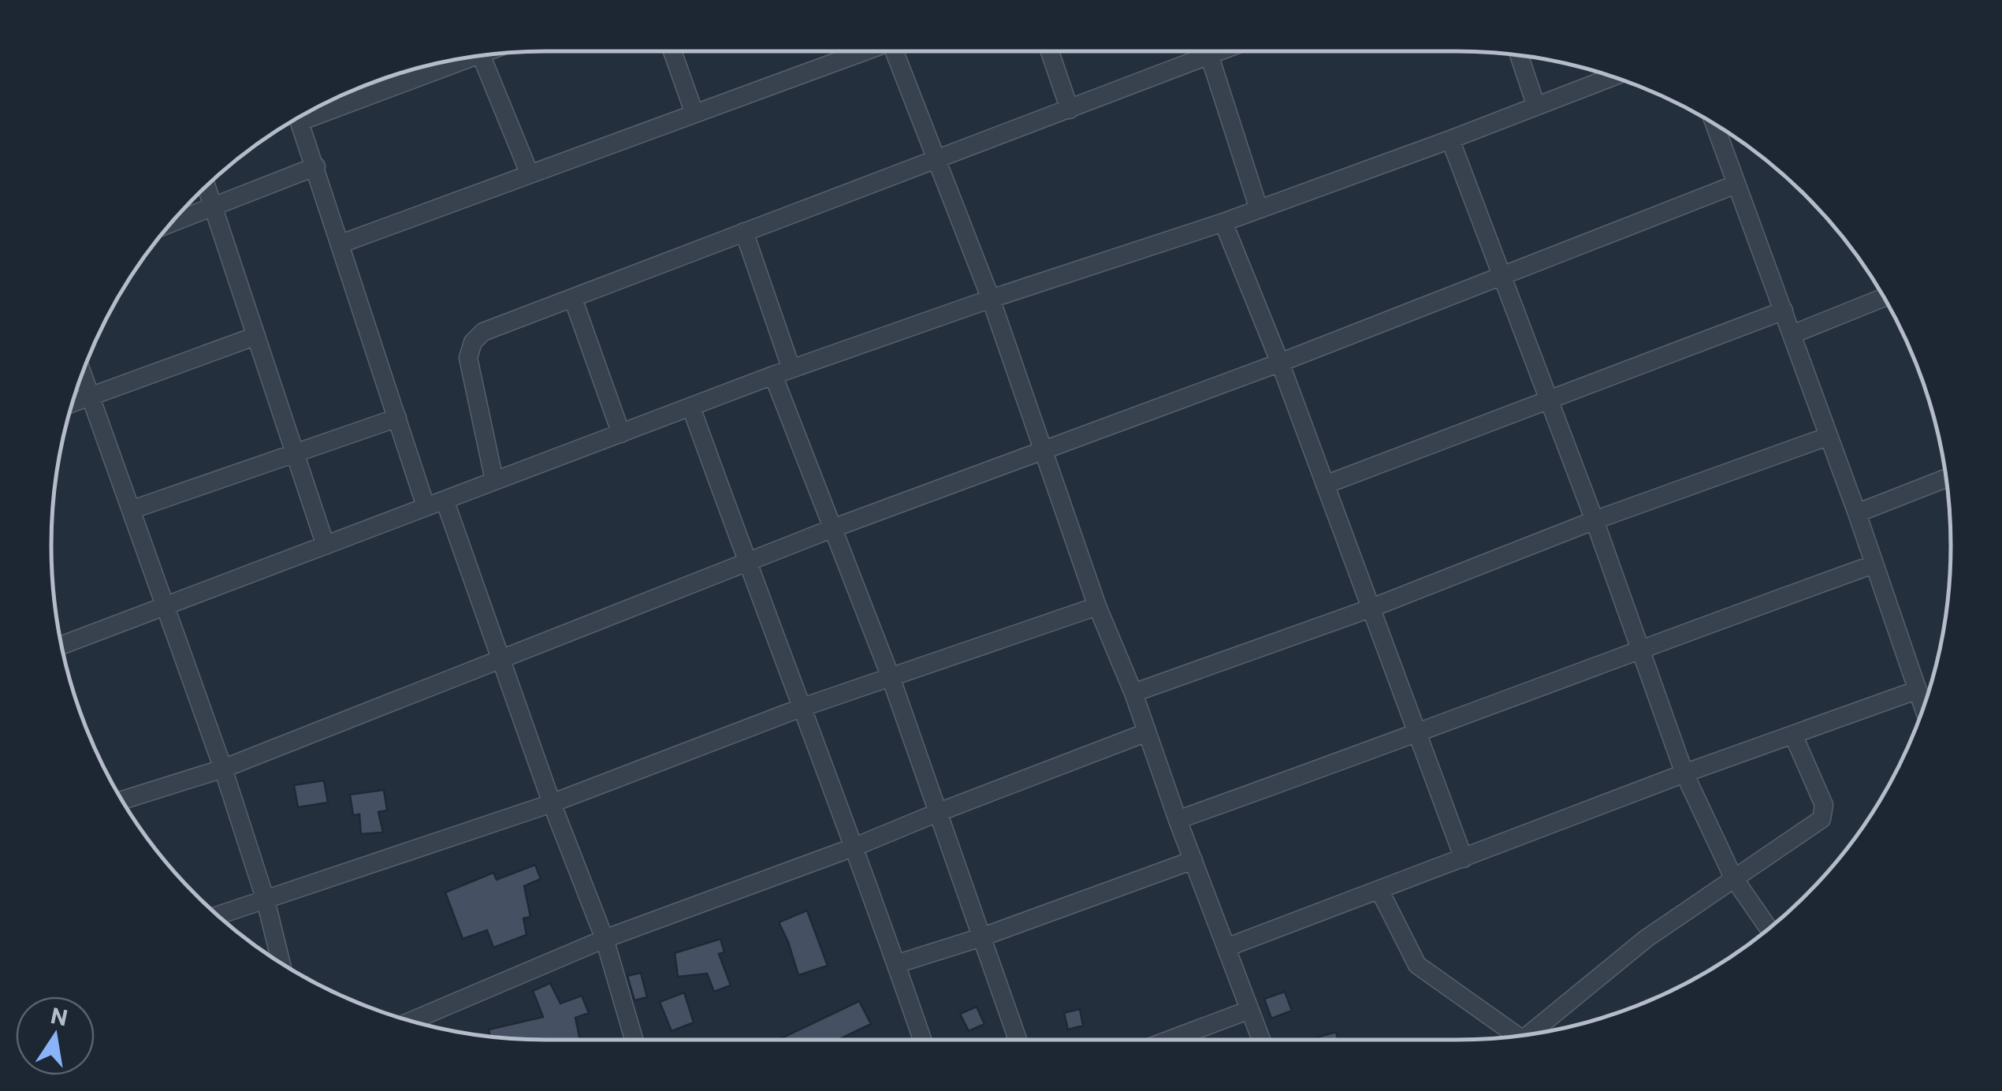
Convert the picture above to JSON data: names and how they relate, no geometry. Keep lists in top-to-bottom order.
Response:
{
  "north": "top"
}
